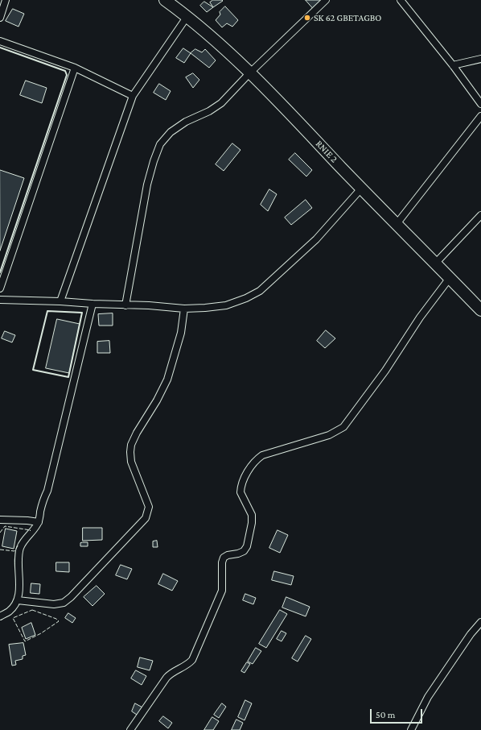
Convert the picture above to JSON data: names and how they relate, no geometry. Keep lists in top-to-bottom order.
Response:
{
  "streets": {
    "highway": ["RNIE 2"]
  },
  "places": ["SK 62 GBETAGBO"],
  "scale_bar": "50 m"
}
